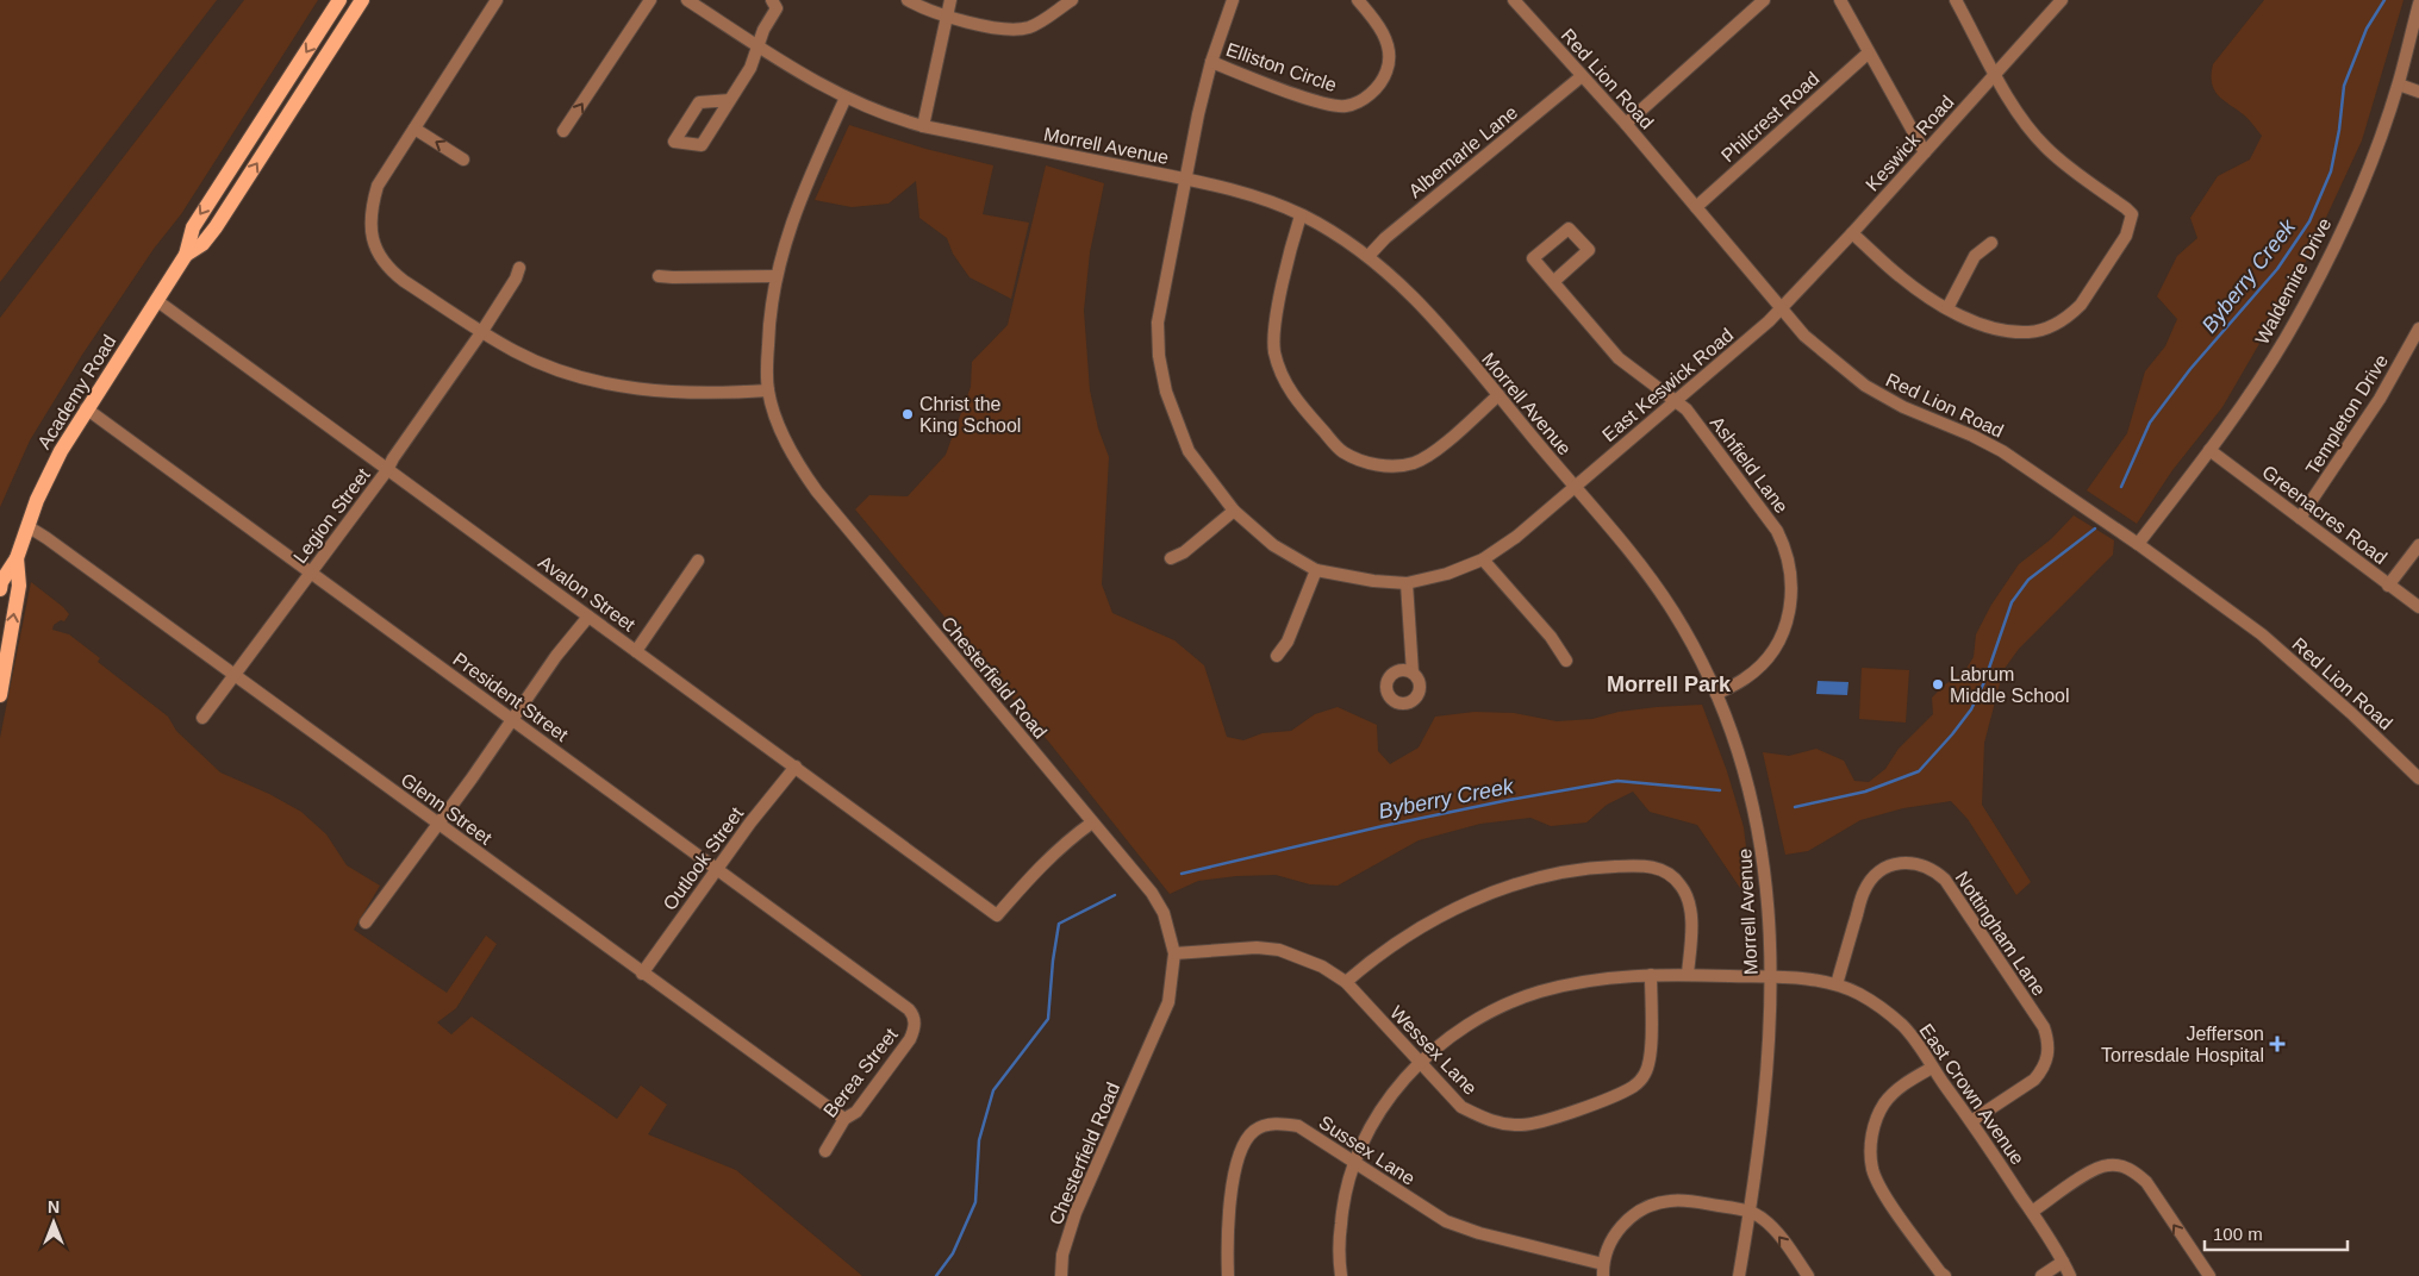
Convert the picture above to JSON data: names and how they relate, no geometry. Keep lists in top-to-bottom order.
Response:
{
  "streets": {
    "main road": ["Academy Road"],
    "street": [
      "Elliston Circle",
      "Red Lion Road",
      "Philcrest Road",
      "Keswick Road",
      "Morrell Avenue",
      "Albemarle Lane",
      "Waldemire Drive",
      "East Keswick Road",
      "Templeton Drive",
      "Ashfield Lane",
      "Greenacres Road",
      "Legion Street",
      "Avalon Street",
      "Chesterfield Road",
      "President Street",
      "Glenn Street",
      "Outlook Street",
      "Nottingham Lane",
      "Wessex Lane",
      "Berea Street",
      "East Crown Avenue",
      "Sussex Lane"
    ]
  },
  "crossings": [
    ["Elliston Circle", "East Keswick Road"],
    ["Red Lion Road", "Philcrest Road"],
    ["Red Lion Road", "Keswick Road"],
    ["Red Lion Road", "Albemarle Lane"],
    ["Red Lion Road", "Waldemire Drive"],
    ["Red Lion Road", "East Keswick Road"],
    ["Keswick Road", "East Keswick Road"],
    ["Morrell Avenue", "Albemarle Lane"],
    ["Morrell Avenue", "East Keswick Road"],
    ["Morrell Avenue", "Ashfield Lane"],
    ["Morrell Avenue", "Chesterfield Road"],
    ["Morrell Avenue", "East Crown Avenue"],
    ["Waldemire Drive", "Greenacres Road"],
    ["East Keswick Road", "Ashfield Lane"],
    ["Academy Road", "Avalon Street"],
    ["Academy Road", "President Street"],
    ["Academy Road", "Glenn Street"],
    ["Templeton Drive", "Greenacres Road"],
    ["Legion Street", "Avalon Street"],
    ["Legion Street", "President Street"],
    ["Legion Street", "Glenn Street"],
    ["Avalon Street", "Chesterfield Road"],
    ["Avalon Street", "Outlook Street"],
    ["Chesterfield Road", "Wessex Lane"],
    ["President Street", "Outlook Street"],
    ["President Street", "Berea Street"],
    ["Glenn Street", "Outlook Street"],
    ["Glenn Street", "Berea Street"],
    ["Nottingham Lane", "East Crown Avenue"],
    ["Wessex Lane", "East Crown Avenue"],
    ["East Crown Avenue", "Sussex Lane"]
  ],
  "districts": ["Morrell Park"],
  "water": ["Byberry Creek"],
  "places": {
    "other": ["Christ the King School", "Labrum Middle School"],
    "health": ["Jefferson Torresdale Hospital"]
  },
  "scale_bar": "100 m",
  "north": "top"
}
